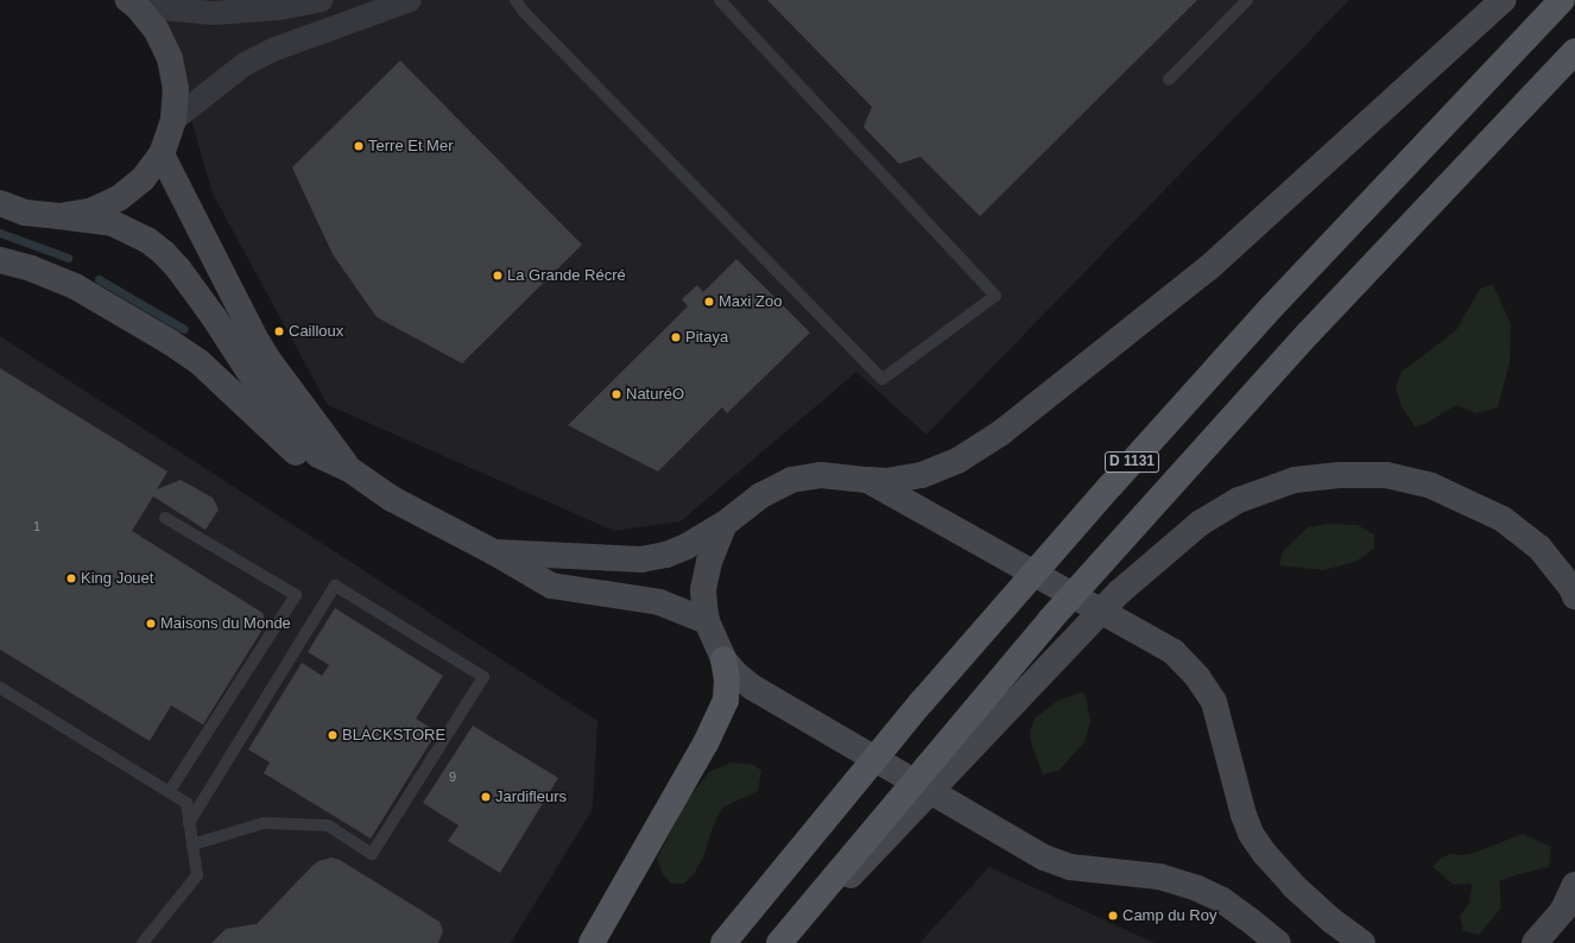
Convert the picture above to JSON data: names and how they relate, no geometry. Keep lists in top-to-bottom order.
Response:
{
  "streets": {
    "main road": ["D 1131"]
  },
  "places": [
    "Terre Et Mer",
    "La Grande Récré",
    "Maxi Zoo",
    "Cailloux",
    "Pitaya",
    "NaturéO",
    "King Jouet",
    "Maisons du Monde",
    "BLACKSTORE",
    "Jardifleurs",
    "Camp du Roy"
  ],
  "house_numbers": ["1", "9"]
}
